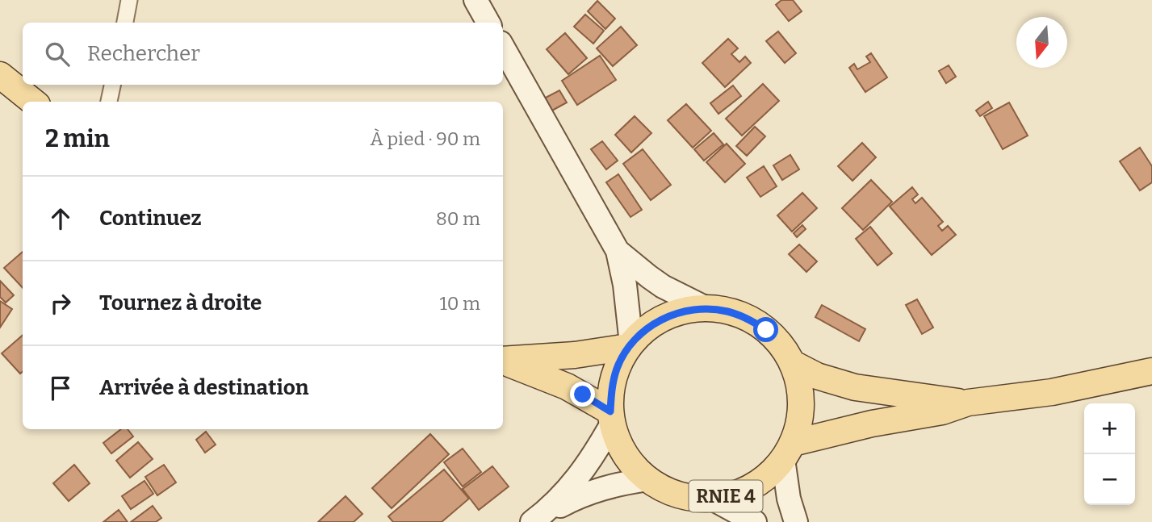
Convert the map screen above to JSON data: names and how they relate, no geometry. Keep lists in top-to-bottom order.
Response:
{
  "streets": {
    "main road": ["RNIE 4"]
  },
  "north": "bottom",
  "page": {
    "search": "Rechercher",
    "heading": ["2 min", "À pied · 90 m"],
    "list": [
      ["Continuez", "80 m"],
      ["Tournez à droite", "10 m"],
      "Arrivée à destination"
    ],
    "map_buttons": ["+", "−"]
  }
}
